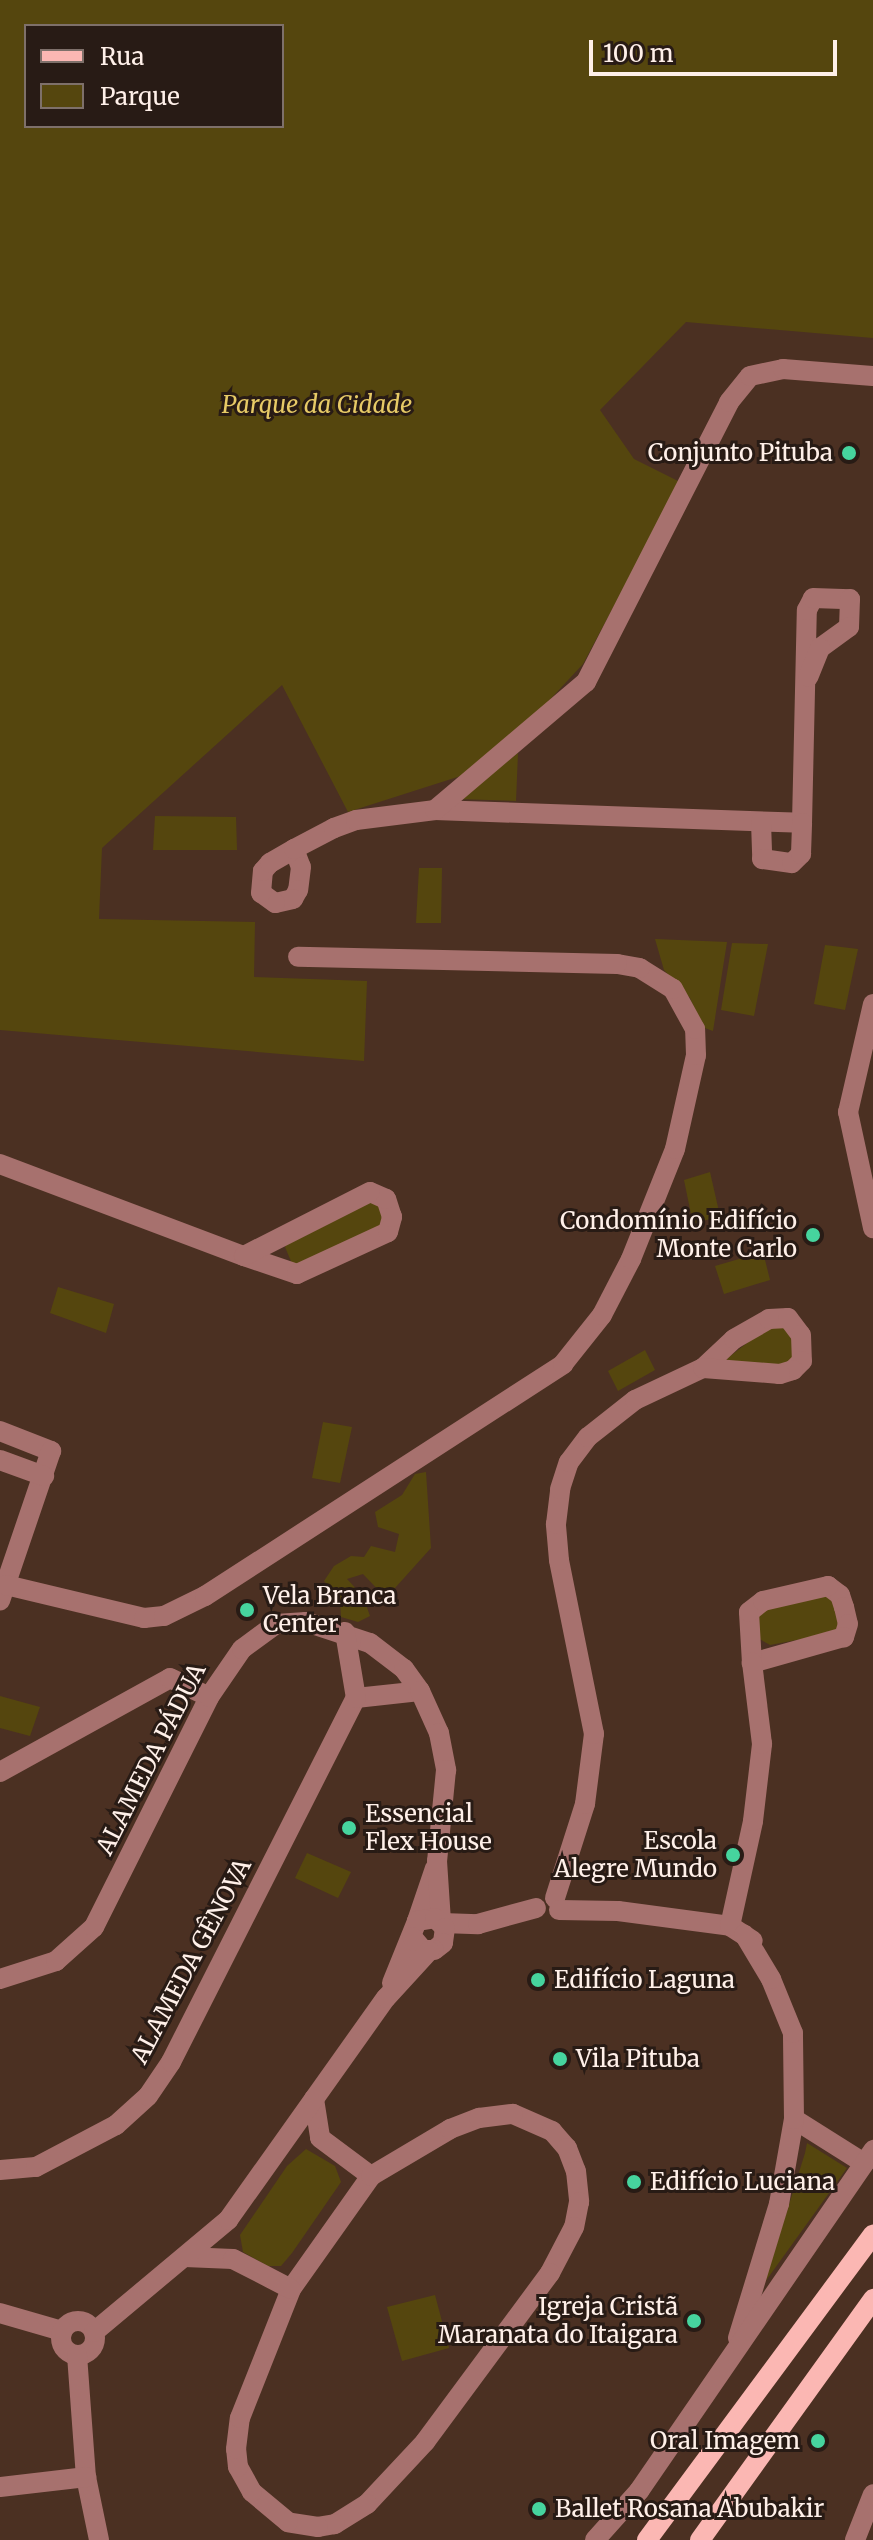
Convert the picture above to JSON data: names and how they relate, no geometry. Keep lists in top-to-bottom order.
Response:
{
  "streets": {
    "street": ["ALAMEDA PÁDUA", "ALAMEDA GÊNOVA"]
  },
  "parks": ["Parque da Cidade"],
  "places": [
    "Conjunto Pituba",
    "Condomínio Edifício Monte Carlo",
    "Vela Branca Center",
    "Essencial Flex House",
    "Escola Alegre Mundo",
    "Edifício Laguna",
    "Vila Pituba",
    "Edifício Luciana",
    "Igreja Cristã Maranata do Itaigara",
    "Oral Imagem",
    "Ballet Rosana Abubakir"
  ],
  "legend": ["Rua", "Parque"],
  "scale_bar": "100 m"
}
